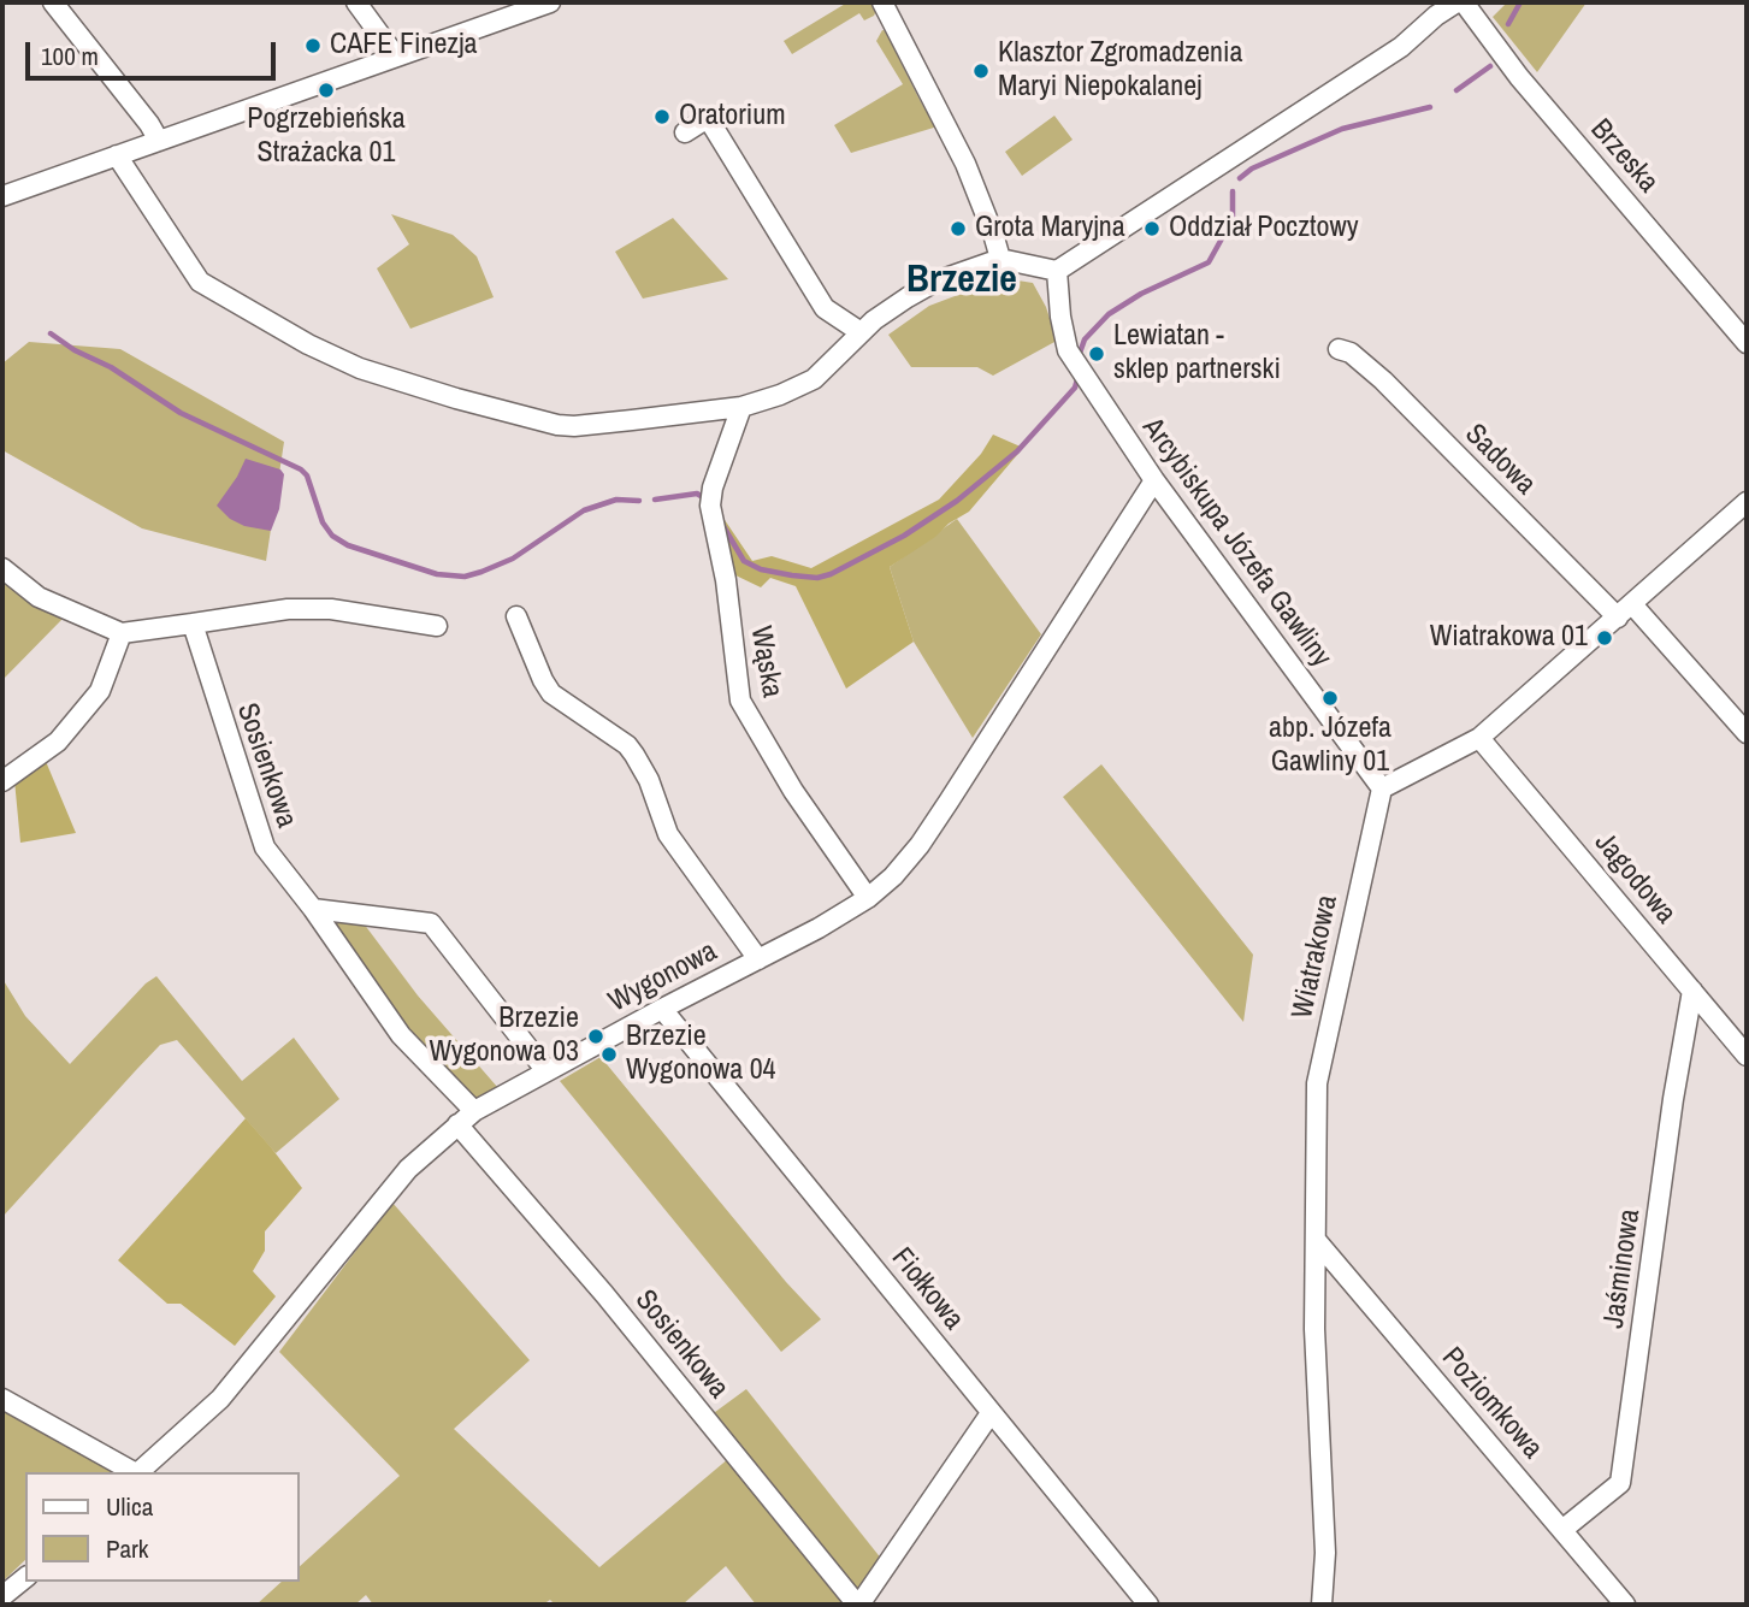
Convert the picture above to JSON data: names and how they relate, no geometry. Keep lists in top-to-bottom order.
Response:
{
  "streets": {
    "street": [
      "Brzeska",
      "Sadowa",
      "Arcybiskupa Józefa Gawliny",
      "Wąska",
      "Sosienkowa",
      "Jagodowa",
      "Wiatrakowa",
      "Wygonowa",
      "Jaśminowa",
      "Fiołkowa",
      "Poziomkowa"
    ]
  },
  "crossings": [
    ["Arcybiskupa Józefa Gawliny", "Wiatrakowa"],
    ["Arcybiskupa Józefa Gawliny", "Wygonowa"],
    ["Wąska", "Wygonowa"],
    ["Sosienkowa", "Wygonowa"],
    ["Jagodowa", "Jaśminowa"],
    ["Wiatrakowa", "Poziomkowa"],
    ["Wygonowa", "Fiołkowa"],
    ["Jaśminowa", "Poziomkowa"]
  ],
  "districts": ["Brzezie"],
  "places": [
    "CAFE Finezja",
    "Klasztor Zgromadzenia Maryi Niepokalanej",
    "Pogrzebieńska Strażacka 01",
    "Oratorium",
    "Grota Maryjna",
    "Oddział Pocztowy",
    "Lewiatan - sklep partnerski",
    "Wiatrakowa 01",
    "abp. Józefa Gawliny 01",
    "Brzezie Wygonowa 03",
    "Brzezie Wygonowa 04"
  ],
  "legend": ["Ulica", "Park"],
  "scale_bar": "100 m"
}
